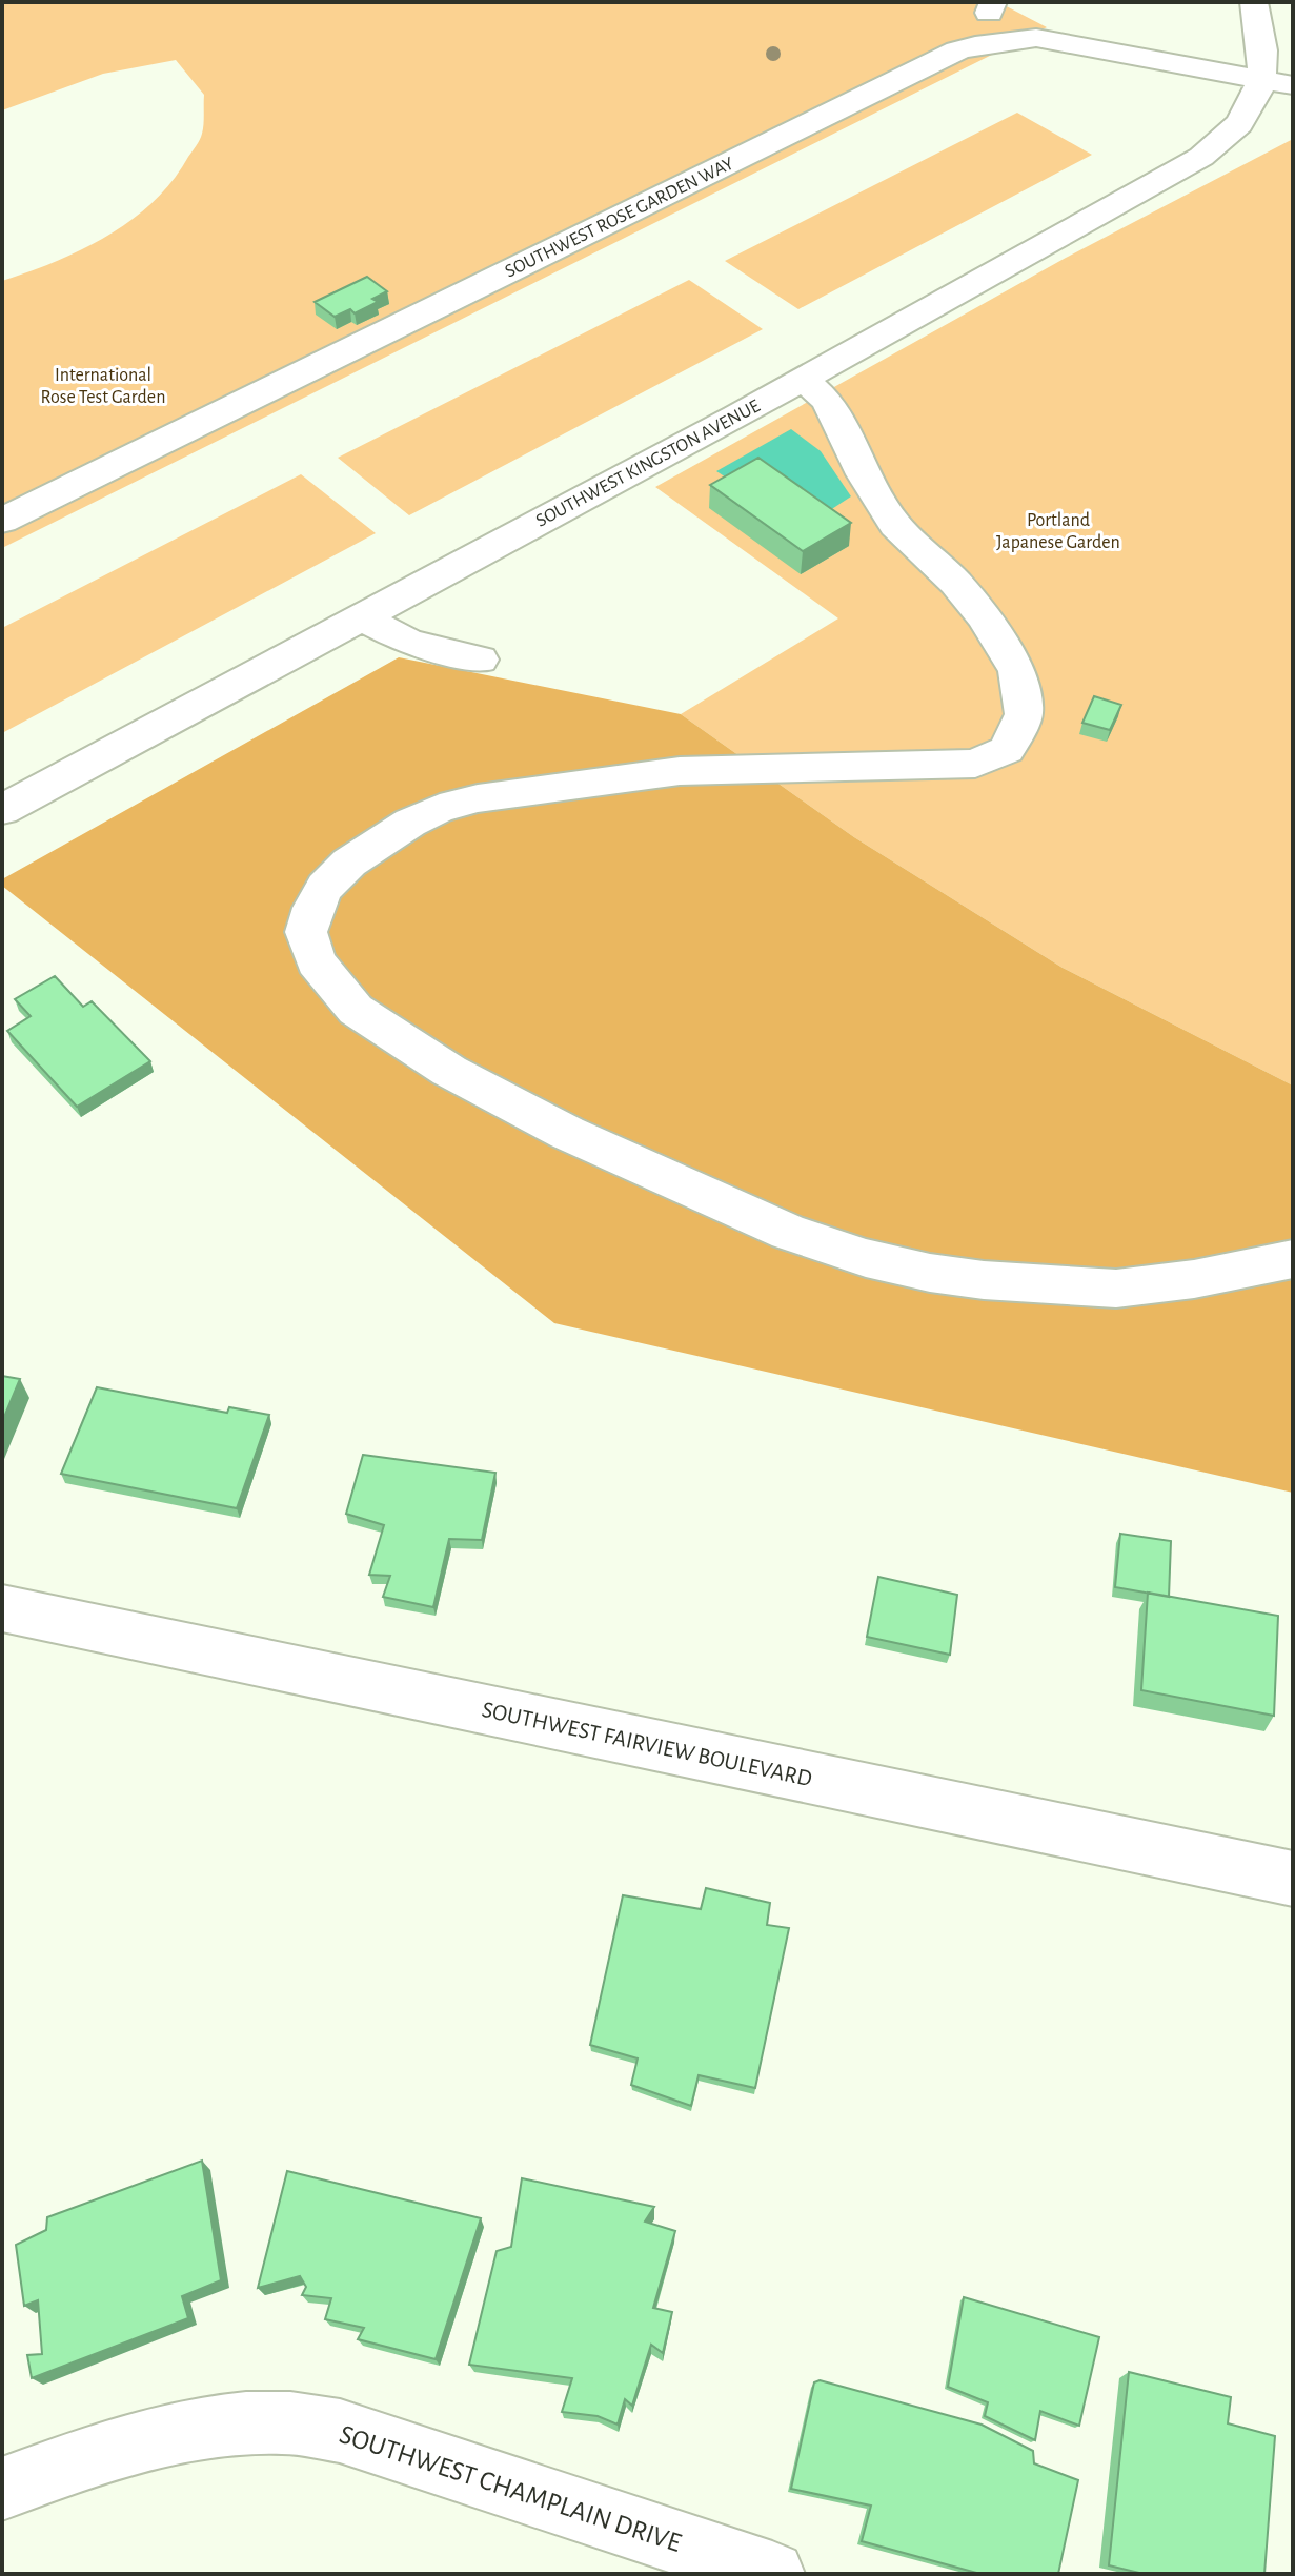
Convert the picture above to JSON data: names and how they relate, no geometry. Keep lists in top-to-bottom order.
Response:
{
  "streets": {
    "street": [
      "SOUTHWEST ROSE GARDEN WAY",
      "SOUTHWEST KINGSTON AVENUE",
      "SOUTHWEST FAIRVIEW BOULEVARD",
      "SOUTHWEST CHAMPLAIN DRIVE"
    ]
  },
  "crossings": [
    ["SOUTHWEST ROSE GARDEN WAY", "SOUTHWEST KINGSTON AVENUE"]
  ],
  "parks": ["International Rose Test Garden", "Portland Japanese Garden"]
}
